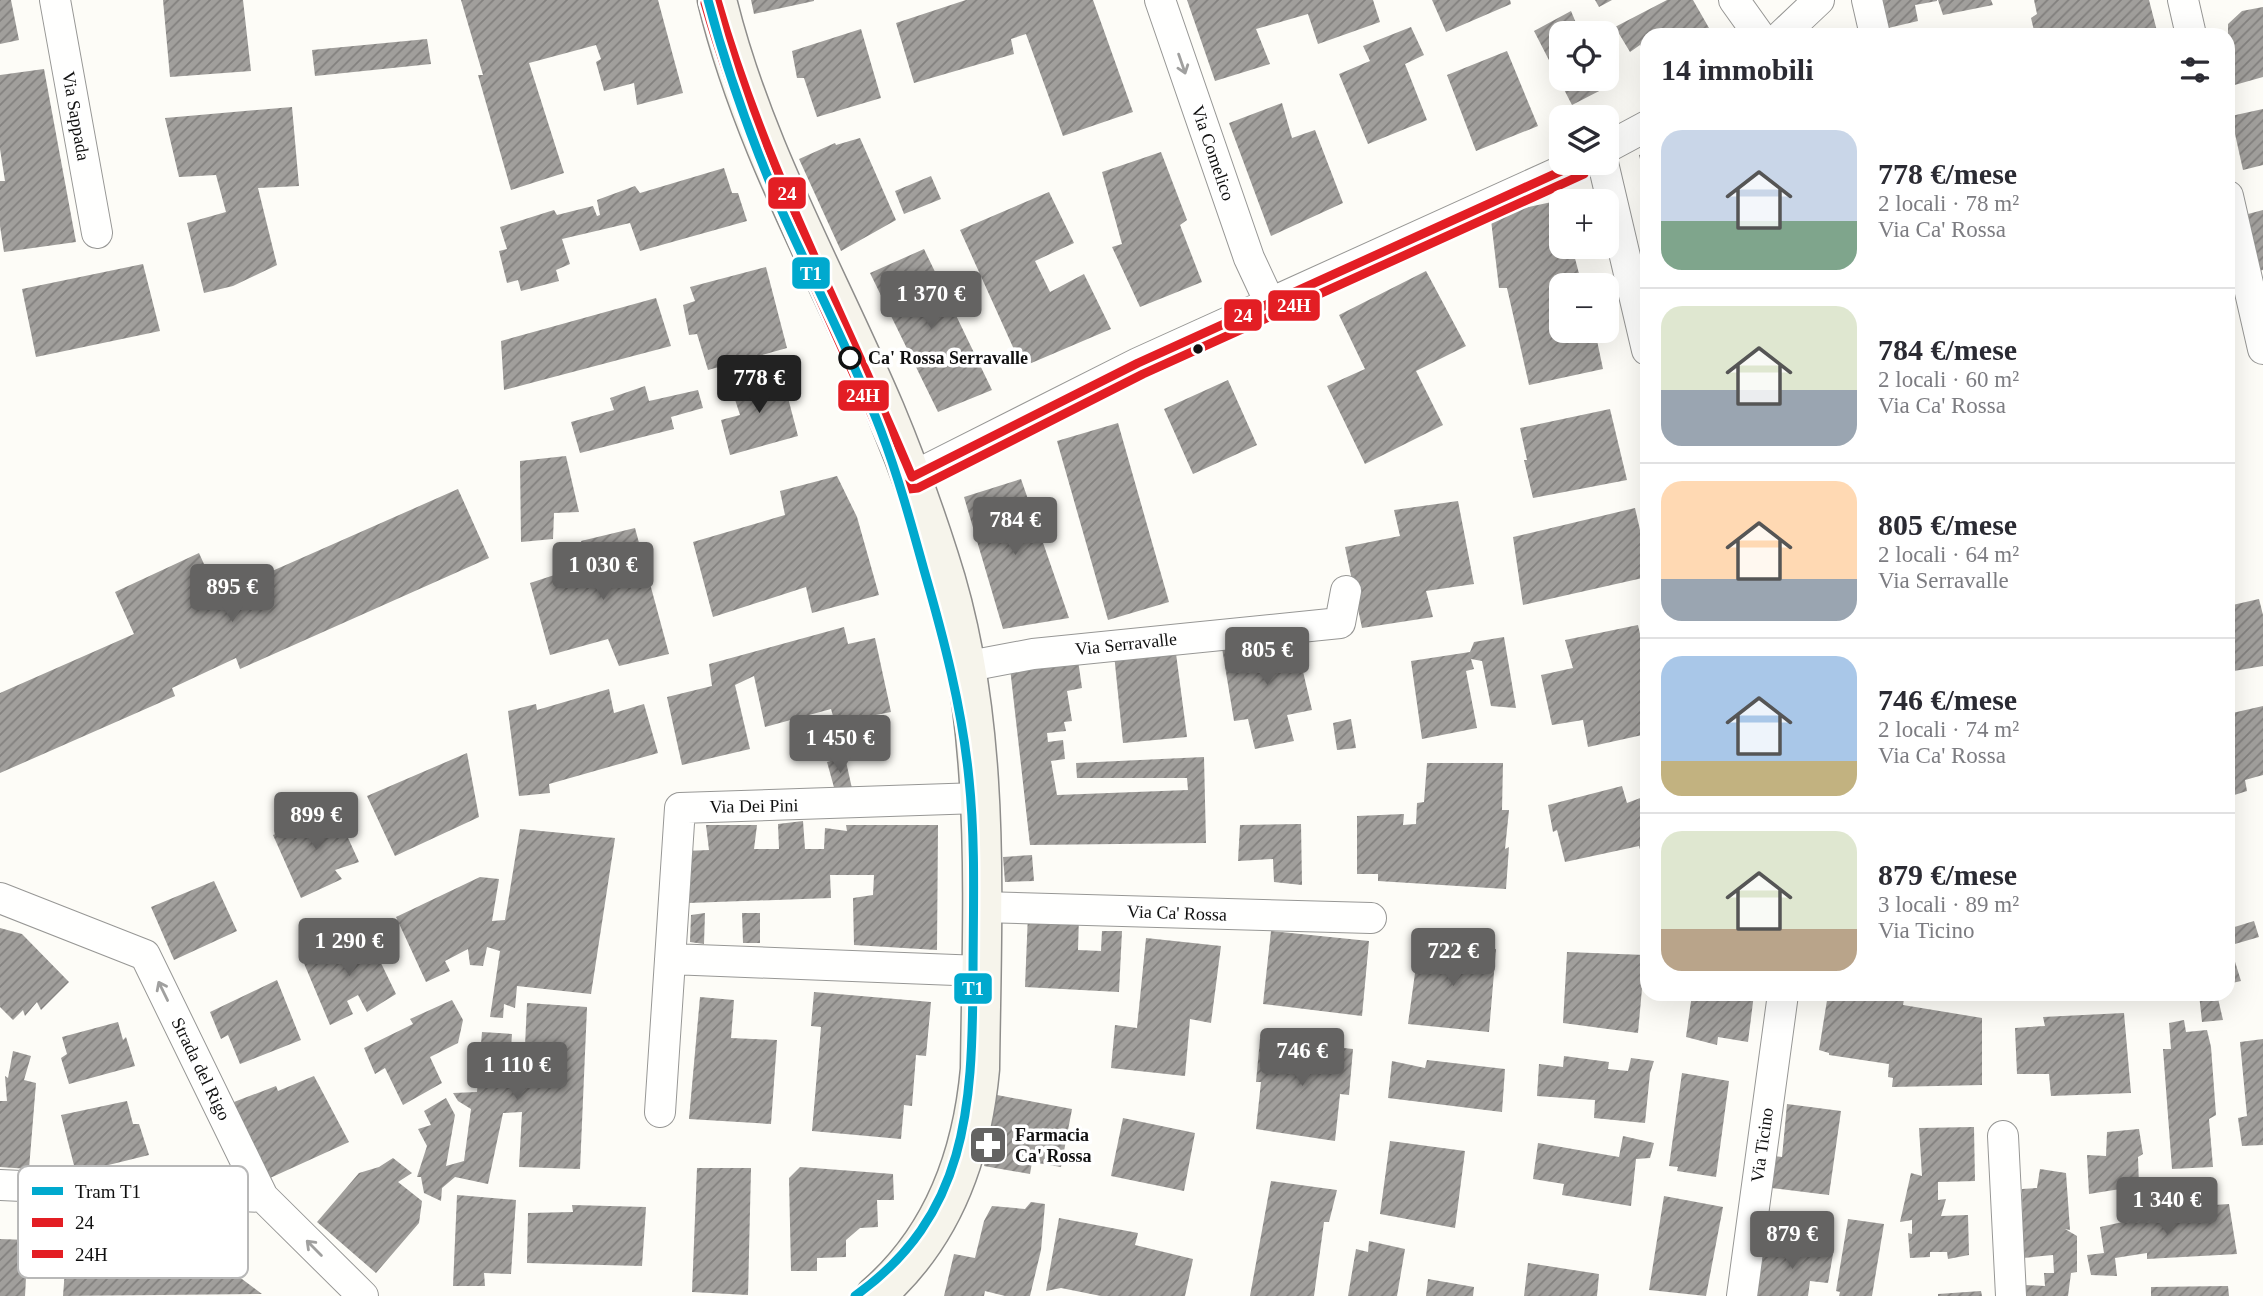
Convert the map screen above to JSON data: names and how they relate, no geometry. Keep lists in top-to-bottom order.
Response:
{
  "streets": {
    "street": [
      "Via Sappada",
      "Via Comelico",
      "Via Serravalle",
      "Via Dei Pini",
      "Via Ca' Rossa",
      "Strada del Rigo",
      "Via Ticino"
    ]
  },
  "one_way": ["Via Comelico", "Strada del Rigo"],
  "places": {
    "other": ["Ca' Rossa Serravalle"],
    "pharmacy": ["Farmacia Ca' Rossa"]
  },
  "lines": ["tram line T1", "transit line 24", "transit line 24H"],
  "legend": ["Tram T1", "24", "24H"],
  "page": {
    "map_buttons": ["+", "−"],
    "heading": "14 immobili",
    "list": [
      {
        "name": "778 €/mese",
        "note": "2 locali · 78 m² · Via Ca' Rossa"
      },
      {
        "name": "784 €/mese",
        "note": "2 locali · 60 m² · Via Ca' Rossa"
      },
      {
        "name": "805 €/mese",
        "note": "2 locali · 64 m² · Via Serravalle"
      },
      {
        "name": "746 €/mese",
        "note": "2 locali · 74 m² · Via Ca' Rossa"
      },
      {
        "name": "879 €/mese",
        "note": "3 locali · 89 m² · Via Ticino"
      }
    ],
    "price": [
      "1 370 €",
      "778 €",
      "784 €",
      "1 030 €",
      "895 €",
      "805 €",
      "1 450 €",
      "899 €",
      "1 290 €",
      "722 €",
      "746 €",
      "1 110 €",
      "1 340 €",
      "879 €"
    ]
  }
}
